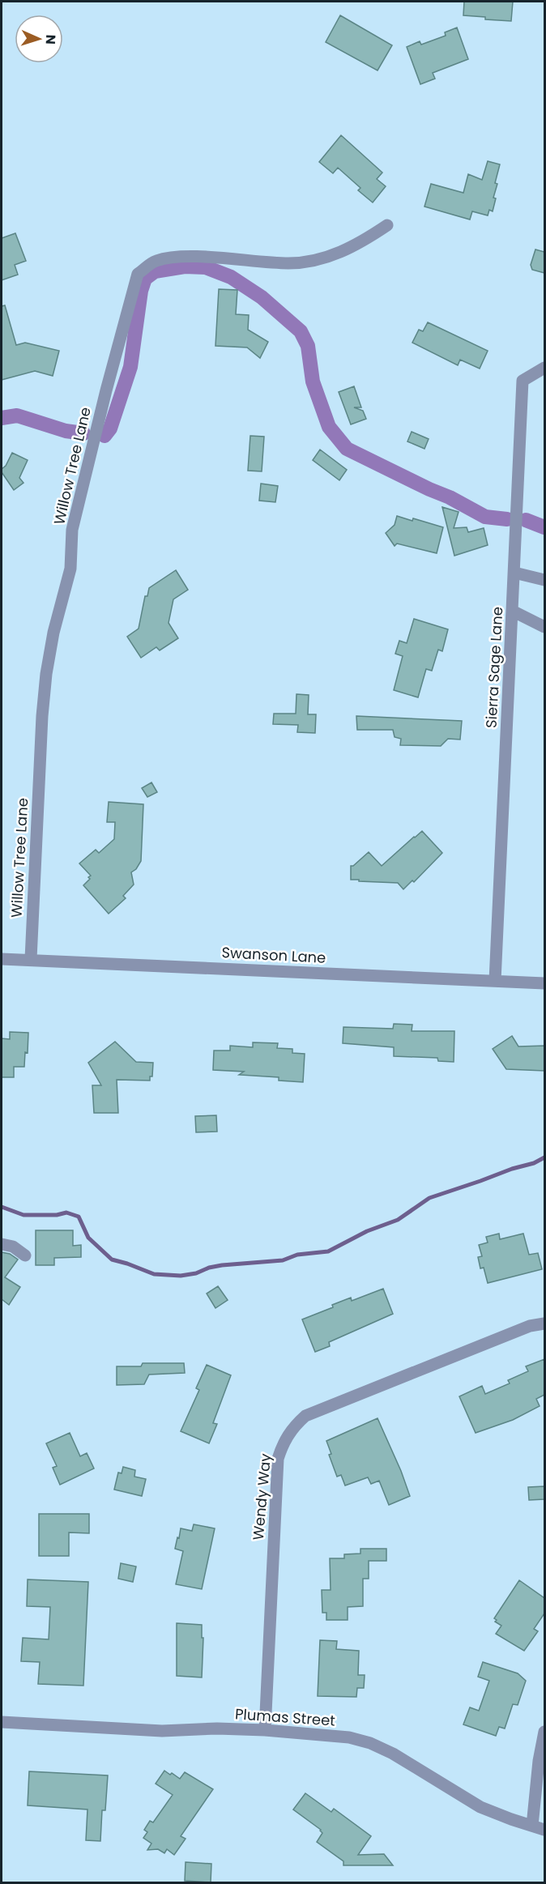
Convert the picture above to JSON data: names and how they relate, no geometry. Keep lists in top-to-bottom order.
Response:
{
  "streets": {
    "street": [
      "Willow Tree Lane",
      "Sierra Sage Lane",
      "Swanson Lane",
      "Wendy Way",
      "Plumas Street"
    ]
  },
  "crossings": [
    ["Willow Tree Lane", "Swanson Lane"],
    ["Sierra Sage Lane", "Swanson Lane"],
    ["Wendy Way", "Plumas Street"]
  ],
  "north": "right"
}
